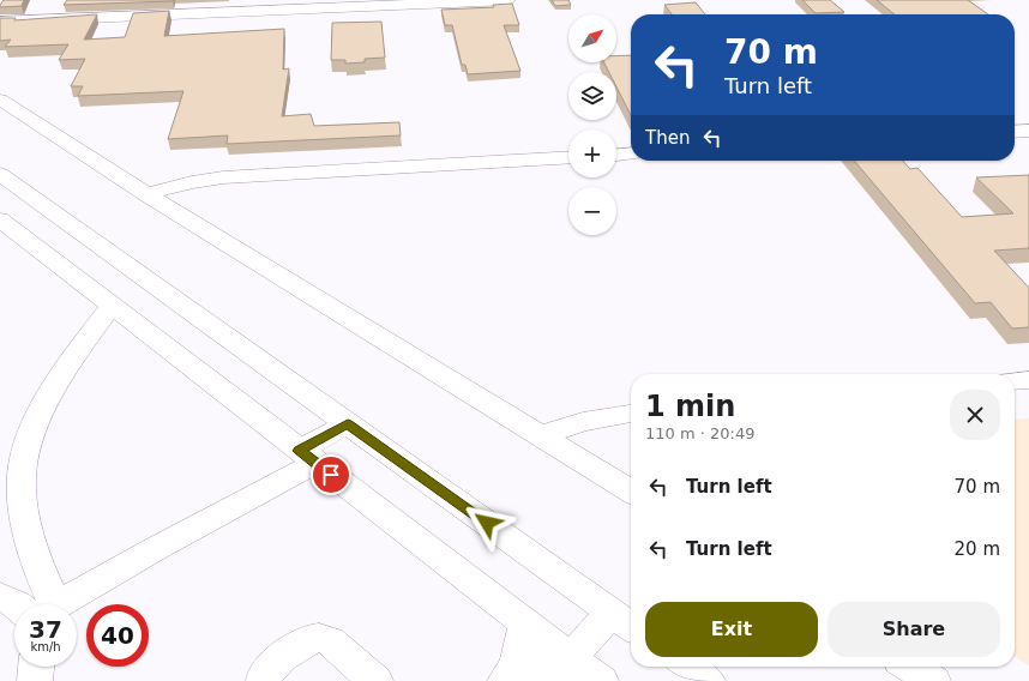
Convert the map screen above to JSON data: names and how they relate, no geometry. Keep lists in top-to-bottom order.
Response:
{
  "north": "top right",
  "page": {
    "map_buttons": ["+", "−"],
    "turn": ["70 m", "Turn left"],
    "then": "Then",
    "heading": ["1 min", "110 m · 20:49"],
    "list": [
      {
        "name": "Turn left",
        "value": "70 m"
      },
      {
        "name": "Turn left",
        "value": "20 m"
      }
    ],
    "buttons": ["Exit", "Share"],
    "speed": "37 km/h",
    "limit": "40"
  }
}
